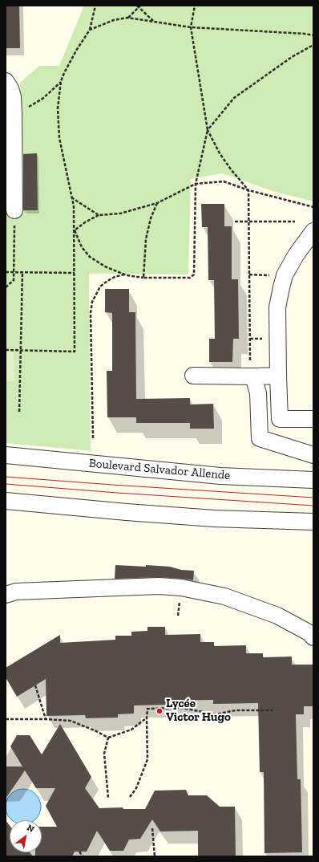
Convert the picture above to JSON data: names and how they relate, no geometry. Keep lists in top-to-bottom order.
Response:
{
  "streets": {
    "street": ["Boulevard Salvador Allende"]
  },
  "places": ["Lycée Victor Hugo"],
  "north": "top right"
}
